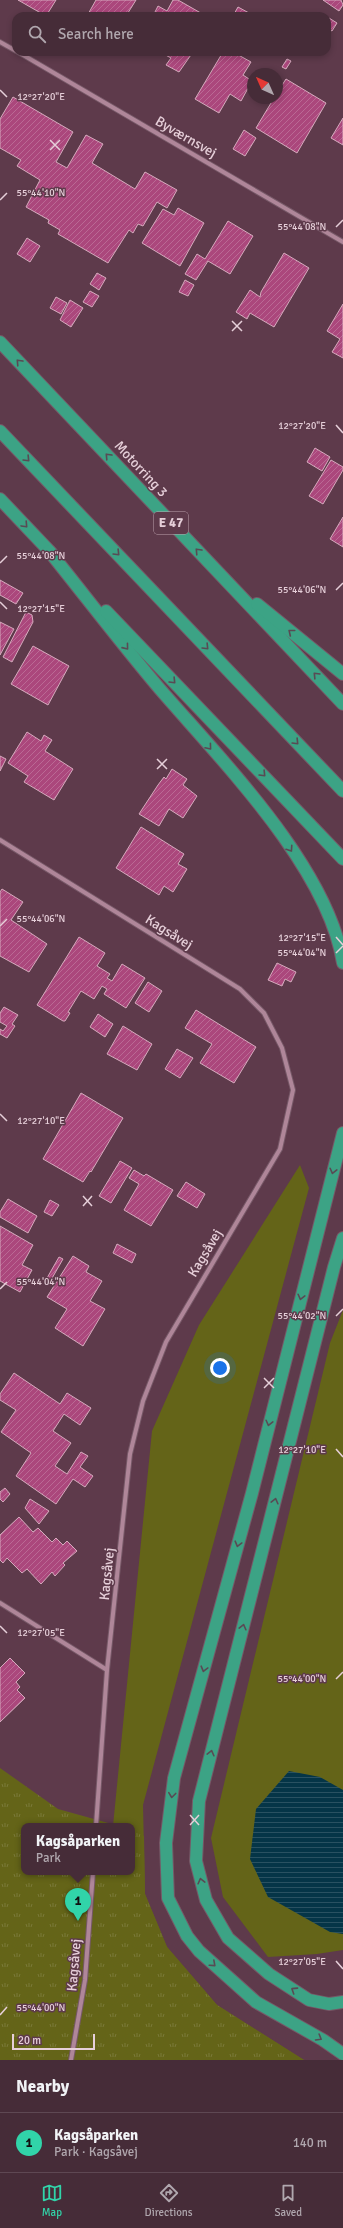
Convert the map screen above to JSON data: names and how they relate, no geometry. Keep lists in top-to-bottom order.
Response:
{
  "streets": {
    "highway": ["Motorring 3", "E 47"],
    "street": ["Byværnsvej", "Kagsåvej"]
  },
  "scale_bar": "20 m",
  "north": "top left",
  "page": {
    "search": "Search here",
    "popup": ["Kagsåparken", "Park"],
    "pins": "1",
    "scale": "20 m",
    "heading": "Nearby",
    "list": [
      {
        "mark": "1",
        "name": "Kagsåparken",
        "note": "Park · Kagsåvej",
        "value": "140 m"
      }
    ],
    "nav": ["Map", "Directions", "Saved"]
  },
  "coordinates": [
    "12°27'20\"E",
    "55°44'10\"N",
    "55°44'08\"N",
    "55°44'06\"N",
    "12°27'15\"E",
    "55°44'04\"N",
    "12°27'10\"E",
    "55°44'02\"N",
    "12°27'05\"E",
    "55°44'00\"N"
  ]
}
